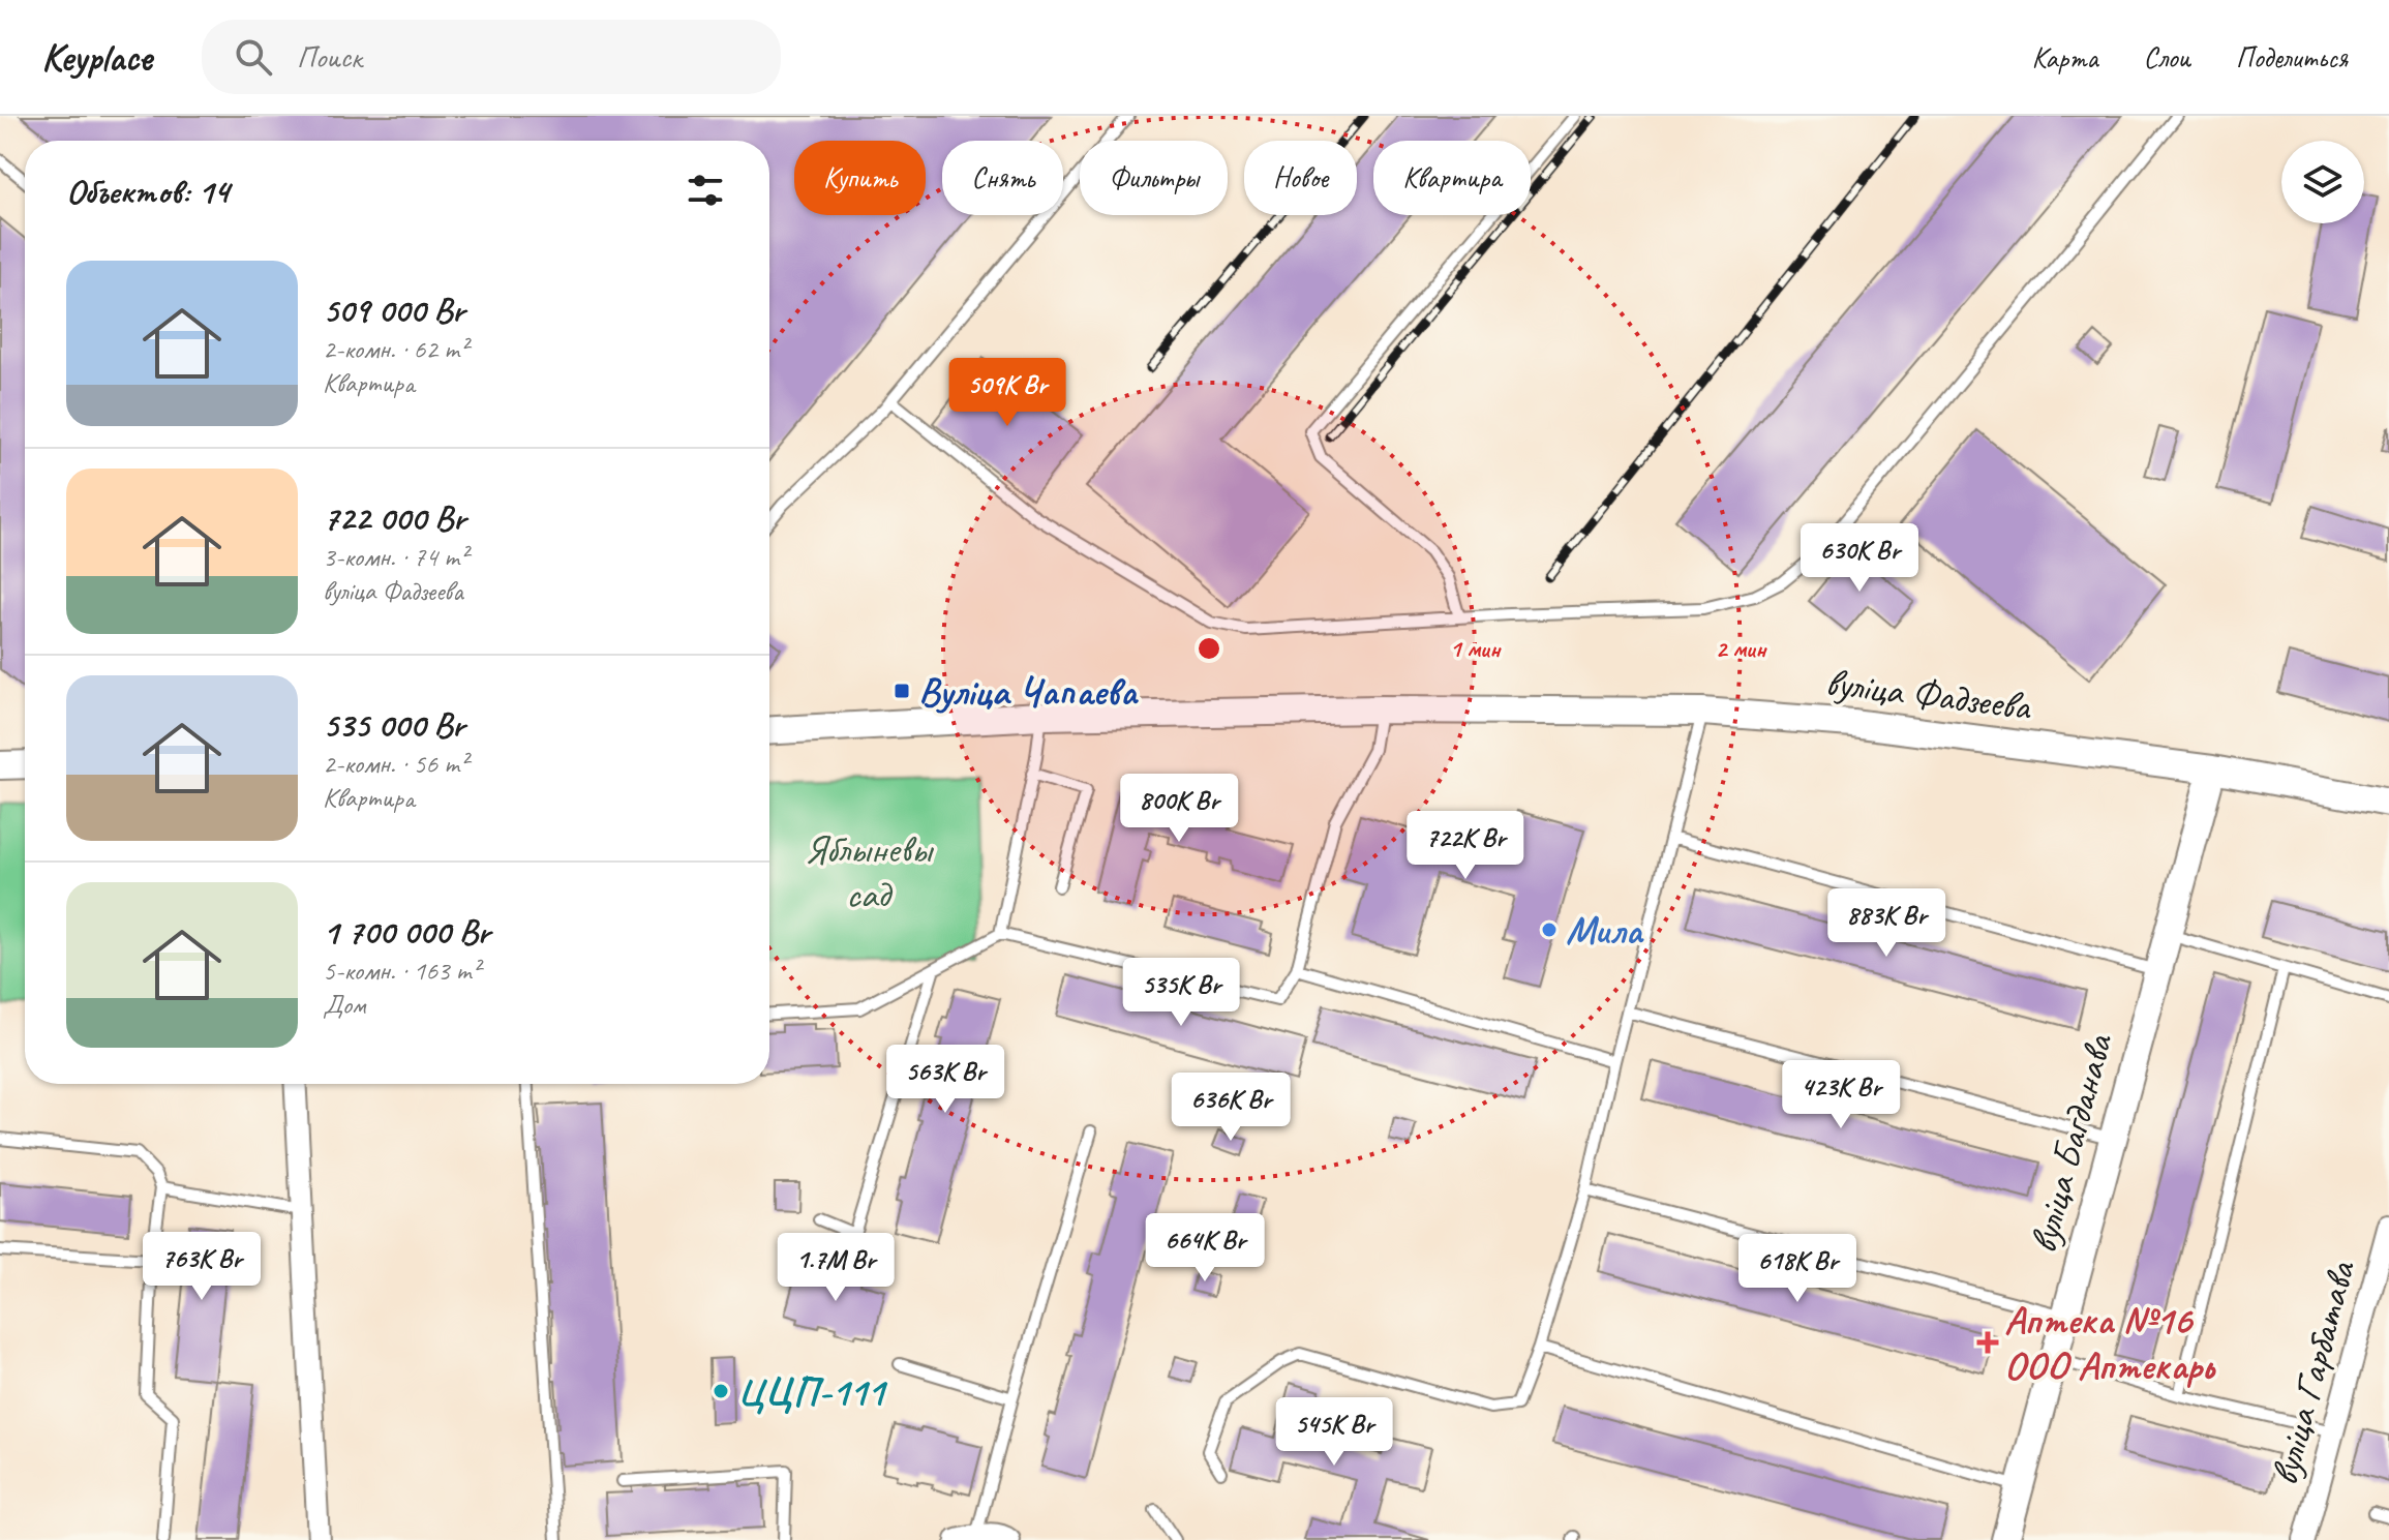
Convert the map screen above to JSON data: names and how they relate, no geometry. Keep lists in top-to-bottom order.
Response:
{
  "streets": {
    "street": ["вуліца Фадзеева", "вуліца Багданава", "вуліца Гарбатава"]
  },
  "crossings": [
    ["вуліца Фадзеева", "вуліца Багданава"]
  ],
  "parks": ["Яблыневы сад"],
  "places": {
    "transit": ["Вуліца Чапаева"],
    "other": ["Мила", "ЦЦП-111"],
    "health": ["Аптека №16 ООО Аптекарь"]
  },
  "page": {
    "header": "Keyplace",
    "search": "Поиск",
    "nav": ["Карта", "Слои", "Поделиться"],
    "chip": [
      "Купить",
      "Снять",
      "Фильтры",
      "Новое",
      "Квартира"
    ],
    "heading": "Объектов: 14",
    "list": [
      {
        "name": "509 000 Br",
        "note": "2-комн. · 62 m² · Квартира"
      },
      {
        "name": "722 000 Br",
        "note": "3-комн. · 74 m² · вуліца Фадзеева"
      },
      {
        "name": "535 000 Br",
        "note": "2-комн. · 56 m² · Квартира"
      },
      {
        "name": "1 700 000 Br",
        "note": "5-комн. · 163 m² · Дом"
      }
    ],
    "price": [
      "509K Br",
      "630K Br",
      "800K Br",
      "722K Br",
      "883K Br",
      "535K Br",
      "563K Br",
      "423K Br",
      "636K Br",
      "664K Br",
      "763K Br",
      "1.7M Br",
      "618K Br",
      "545K Br"
    ]
  },
  "rings": ["1 мин", "2 мин"]
}
